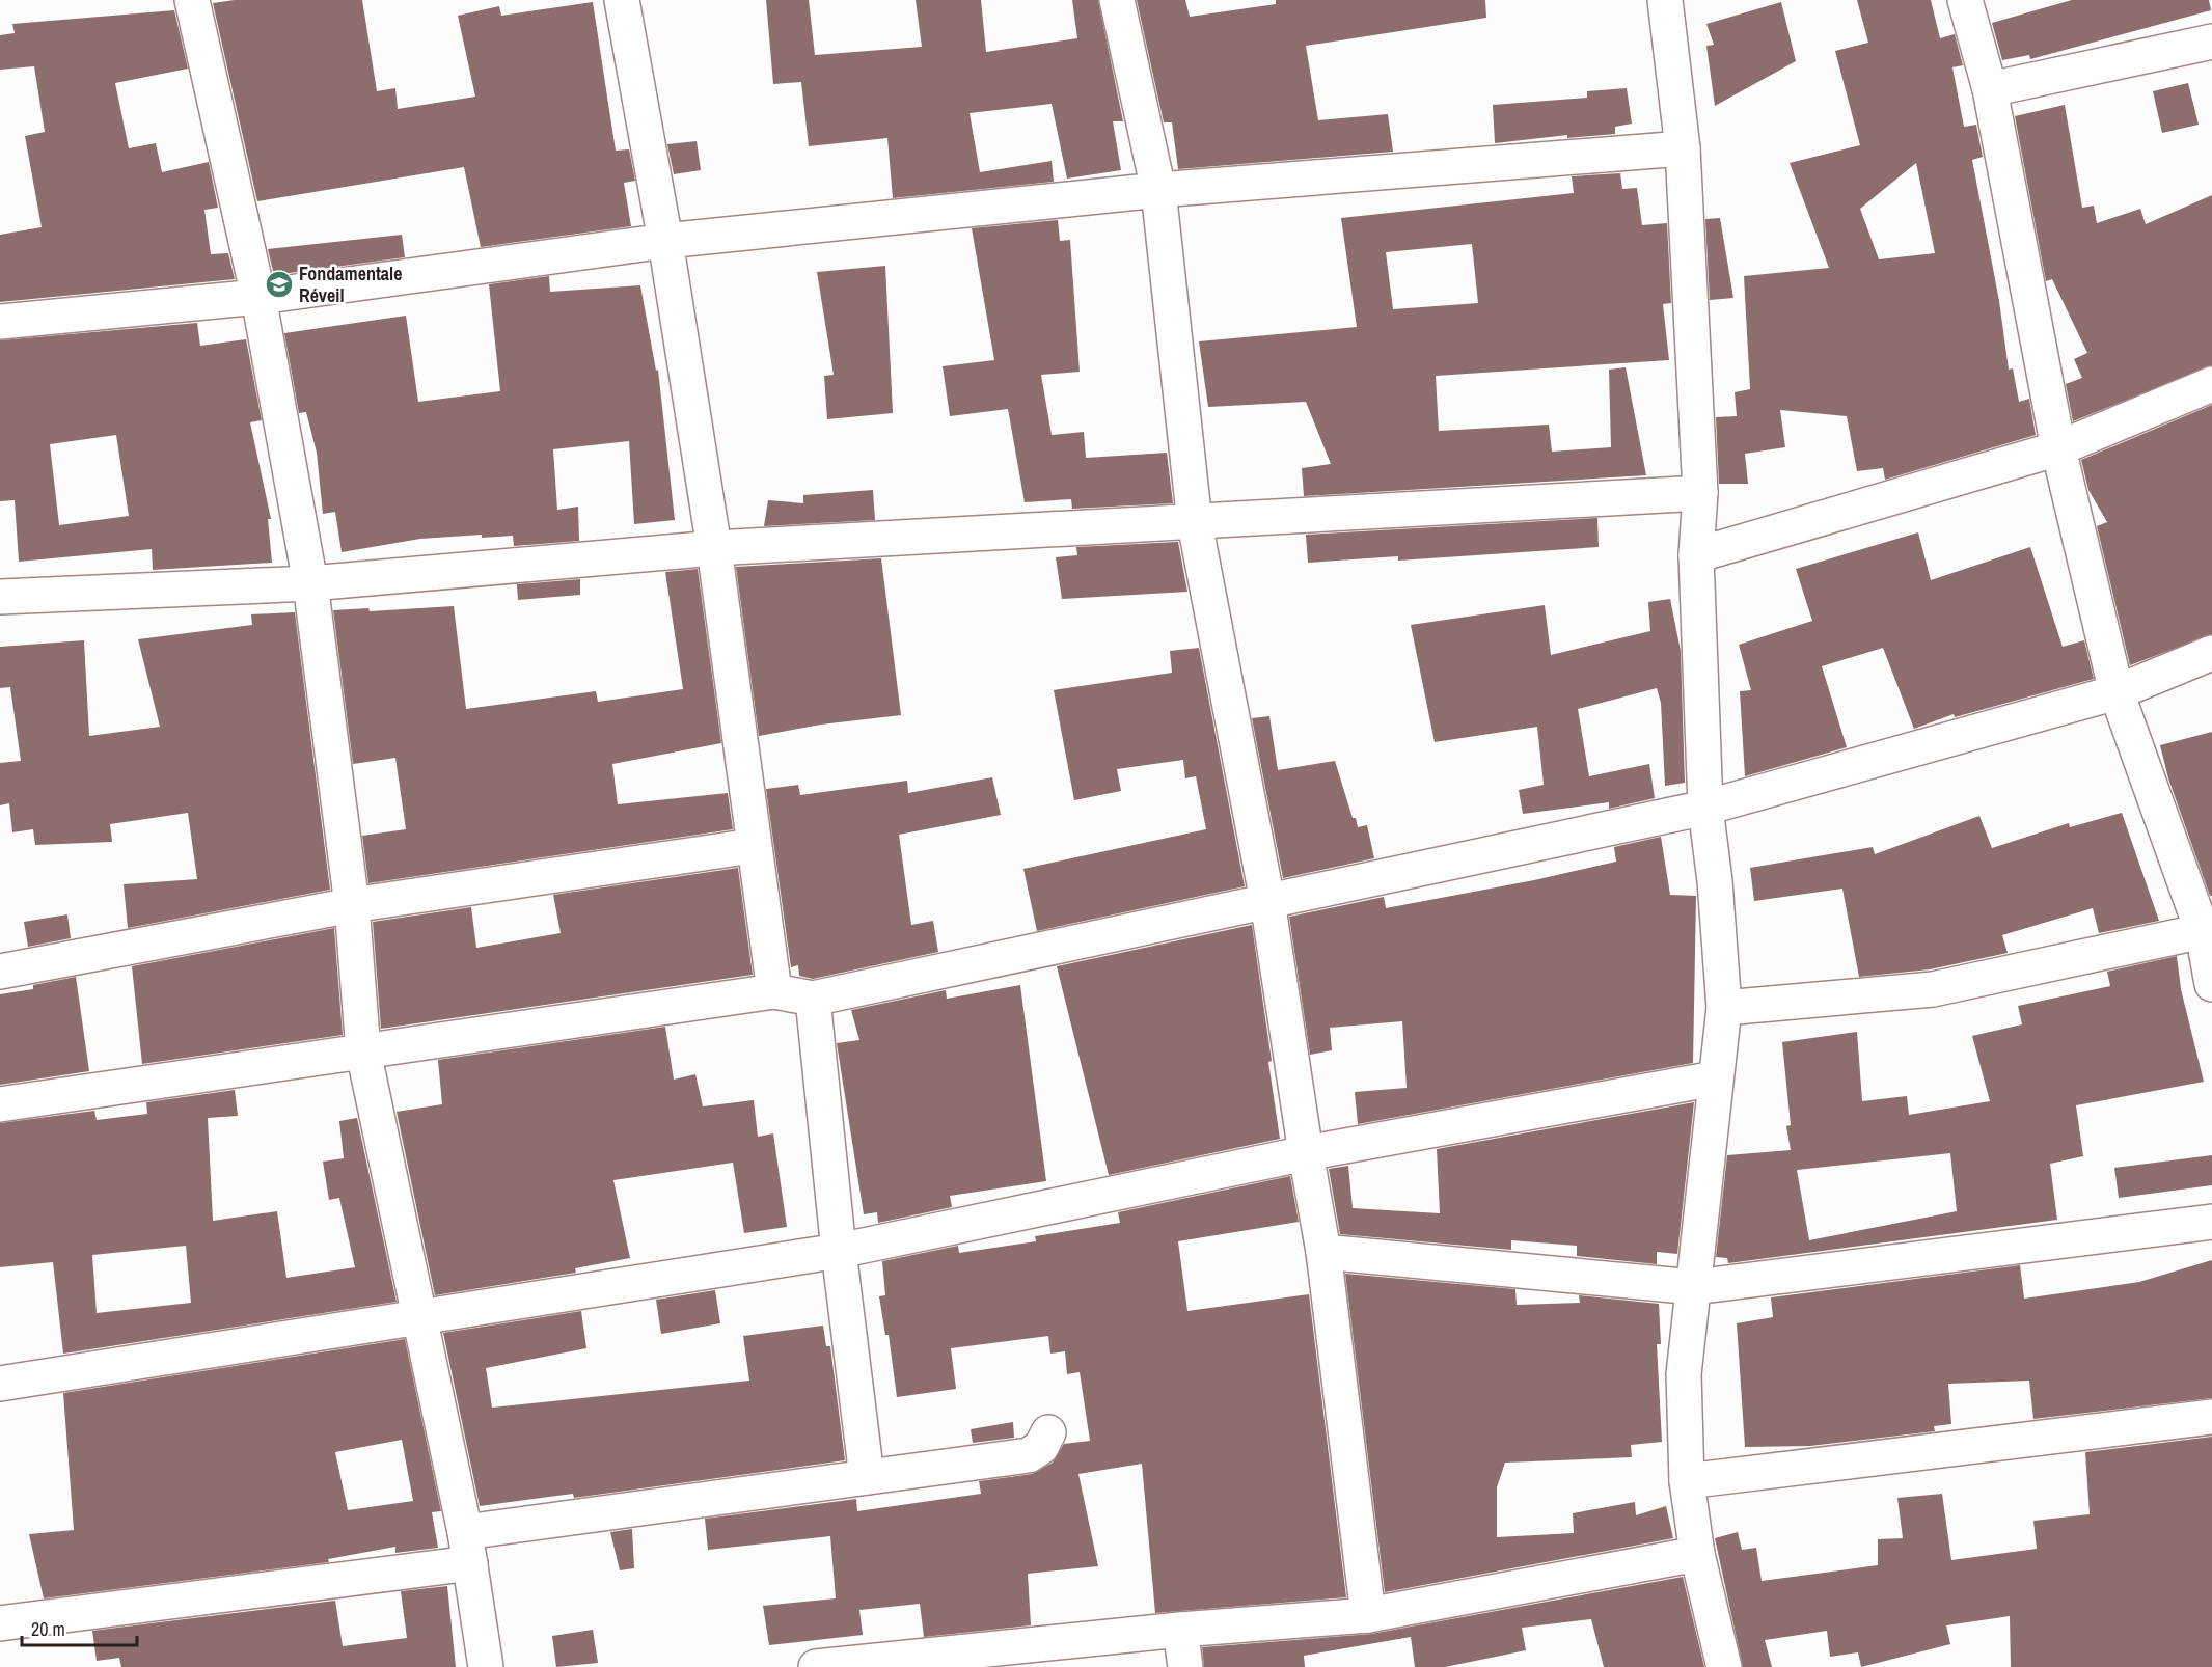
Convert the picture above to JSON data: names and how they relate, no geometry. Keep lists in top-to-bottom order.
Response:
{
  "places": {
    "school or university": ["Fondamentale Réveil"]
  },
  "scale_bar": "20 m"
}
